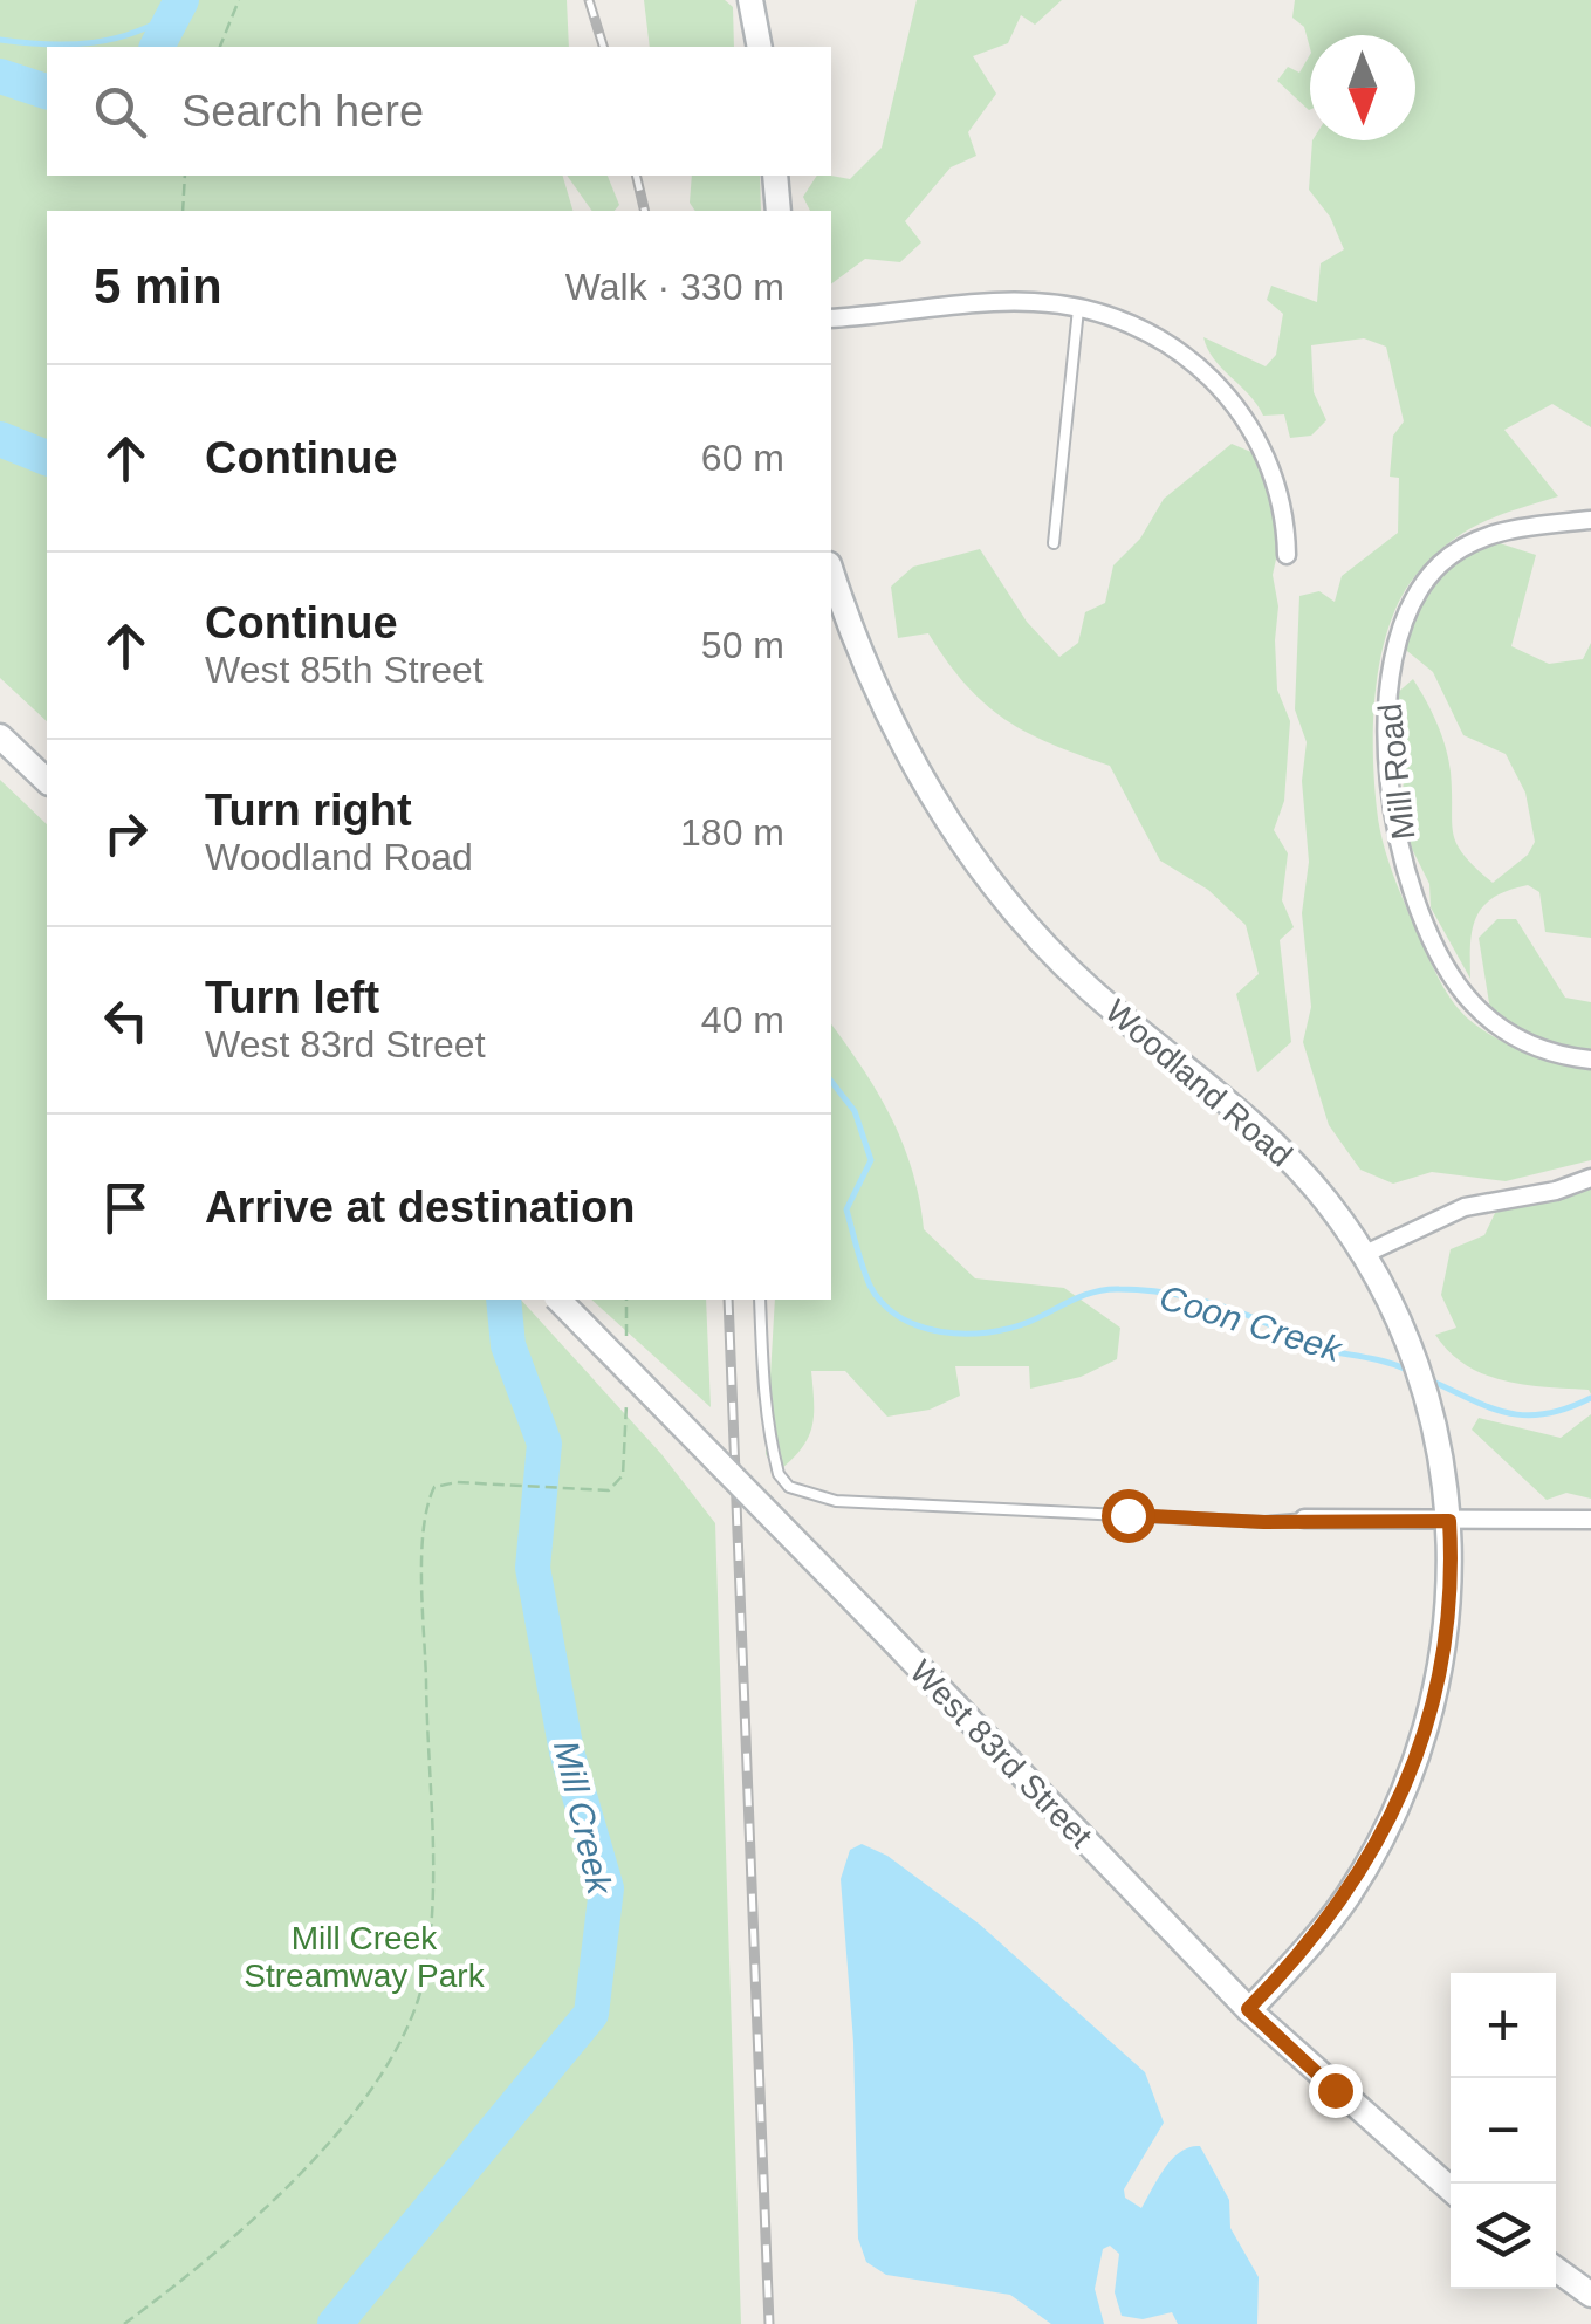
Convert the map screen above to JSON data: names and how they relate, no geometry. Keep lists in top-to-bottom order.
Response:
{
  "streets": {
    "main road": ["Woodland Road", "West 83rd Street"],
    "street": ["Mill Road"]
  },
  "crossings": [
    ["Woodland Road", "West 83rd Street"]
  ],
  "water": ["Coon Creek", "Mill Creek"],
  "parks": ["Mill Creek Streamway Park"],
  "north": "bottom",
  "page": {
    "search": "Search here",
    "heading": ["5 min", "Walk · 330 m"],
    "list": [
      ["Continue", "60 m"],
      ["Continue", "West 85th Street", "50 m"],
      ["Turn right", "Woodland Road", "180 m"],
      ["Turn left", "West 83rd Street", "40 m"],
      "Arrive at destination"
    ],
    "map_buttons": ["+", "−"]
  }
}
